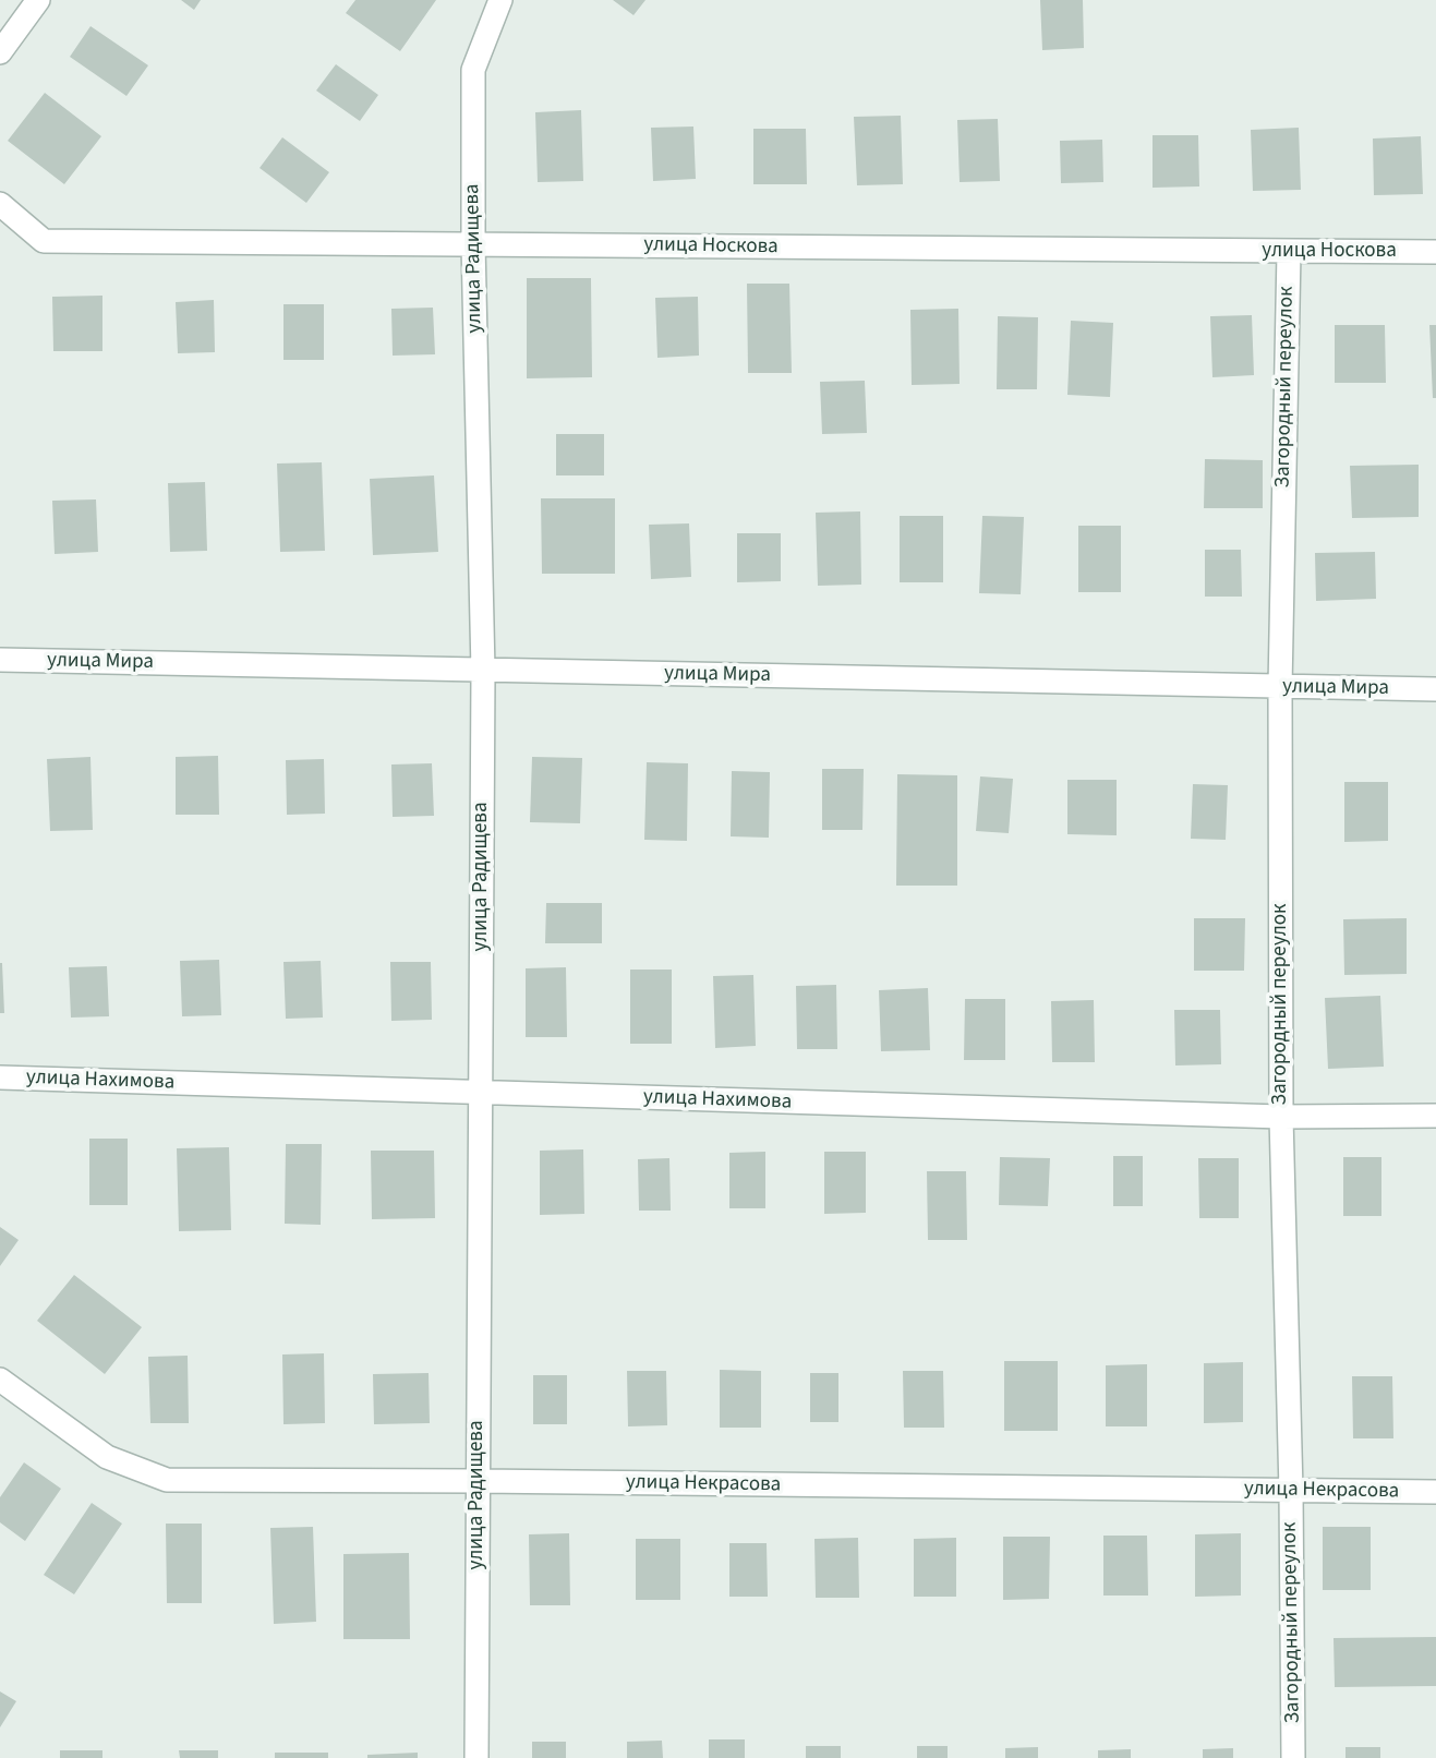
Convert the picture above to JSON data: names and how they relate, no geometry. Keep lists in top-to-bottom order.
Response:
{
  "streets": {
    "street": [
      "улица Носкова",
      "улица Радищева",
      "Загородный переулок",
      "улица Мира",
      "улица Нахимова",
      "улица Некрасова"
    ]
  },
  "crossings": [
    ["улица Носкова", "улица Радищева"],
    ["улица Носкова", "Загородный переулок"],
    ["улица Радищева", "улица Мира"],
    ["улица Радищева", "улица Нахимова"],
    ["улица Радищева", "улица Некрасова"],
    ["Загородный переулок", "улица Мира"],
    ["Загородный переулок", "улица Нахимова"],
    ["Загородный переулок", "улица Некрасова"]
  ]
}
